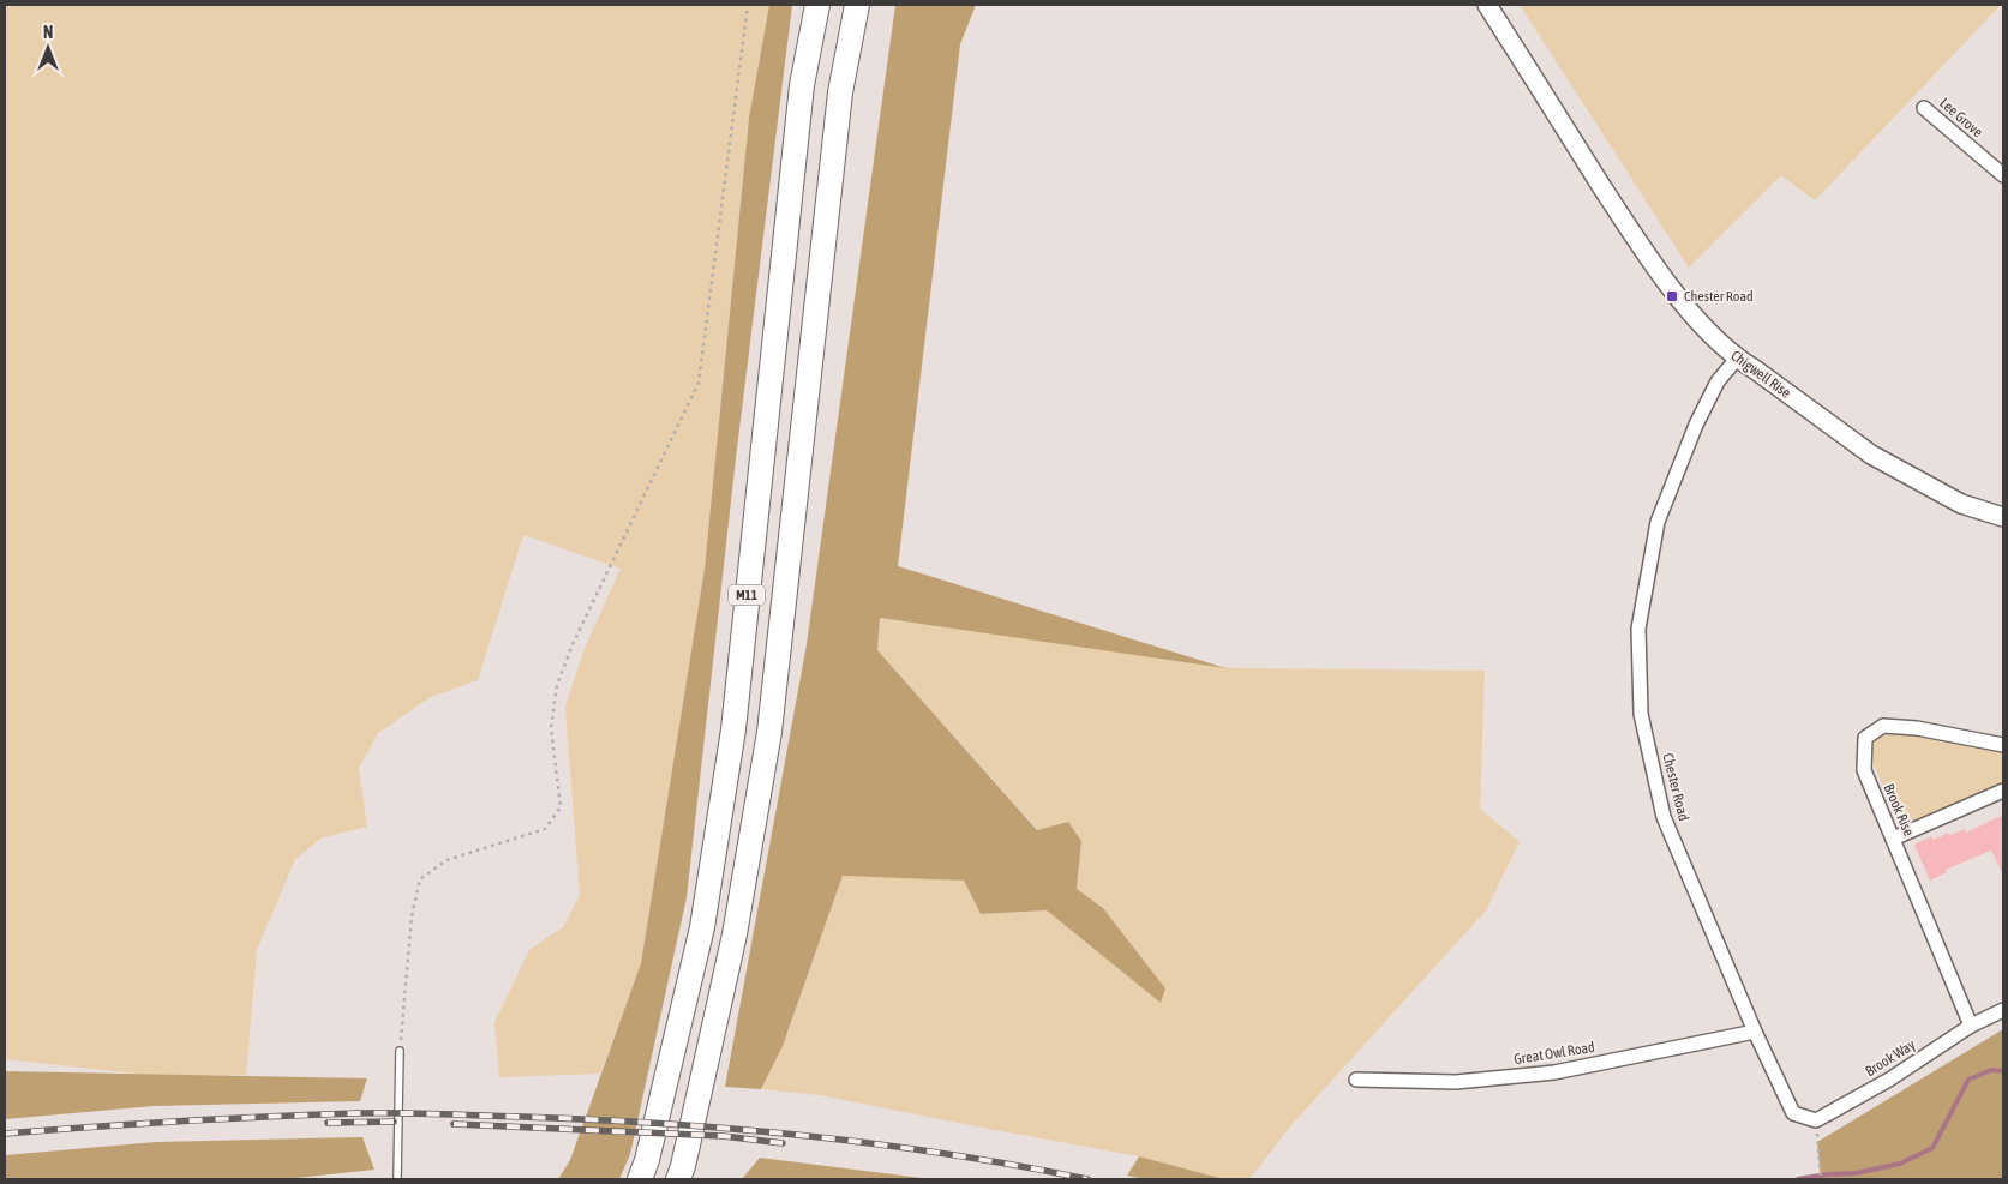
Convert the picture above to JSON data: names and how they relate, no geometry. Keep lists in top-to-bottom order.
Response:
{
  "streets": {
    "highway": ["M11"],
    "main road": ["Chigwell Rise"],
    "street": [
      "Lee Grove",
      "Chester Road",
      "Brook Rise",
      "Great Owl Road",
      "Brook Way"
    ]
  },
  "crossings": [
    ["Chigwell Rise", "Chester Road"],
    ["Chester Road", "Great Owl Road"],
    ["Chester Road", "Brook Way"],
    ["Brook Rise", "Brook Way"]
  ],
  "places": {
    "transit": ["Chester Road"]
  },
  "north": "top"
}
